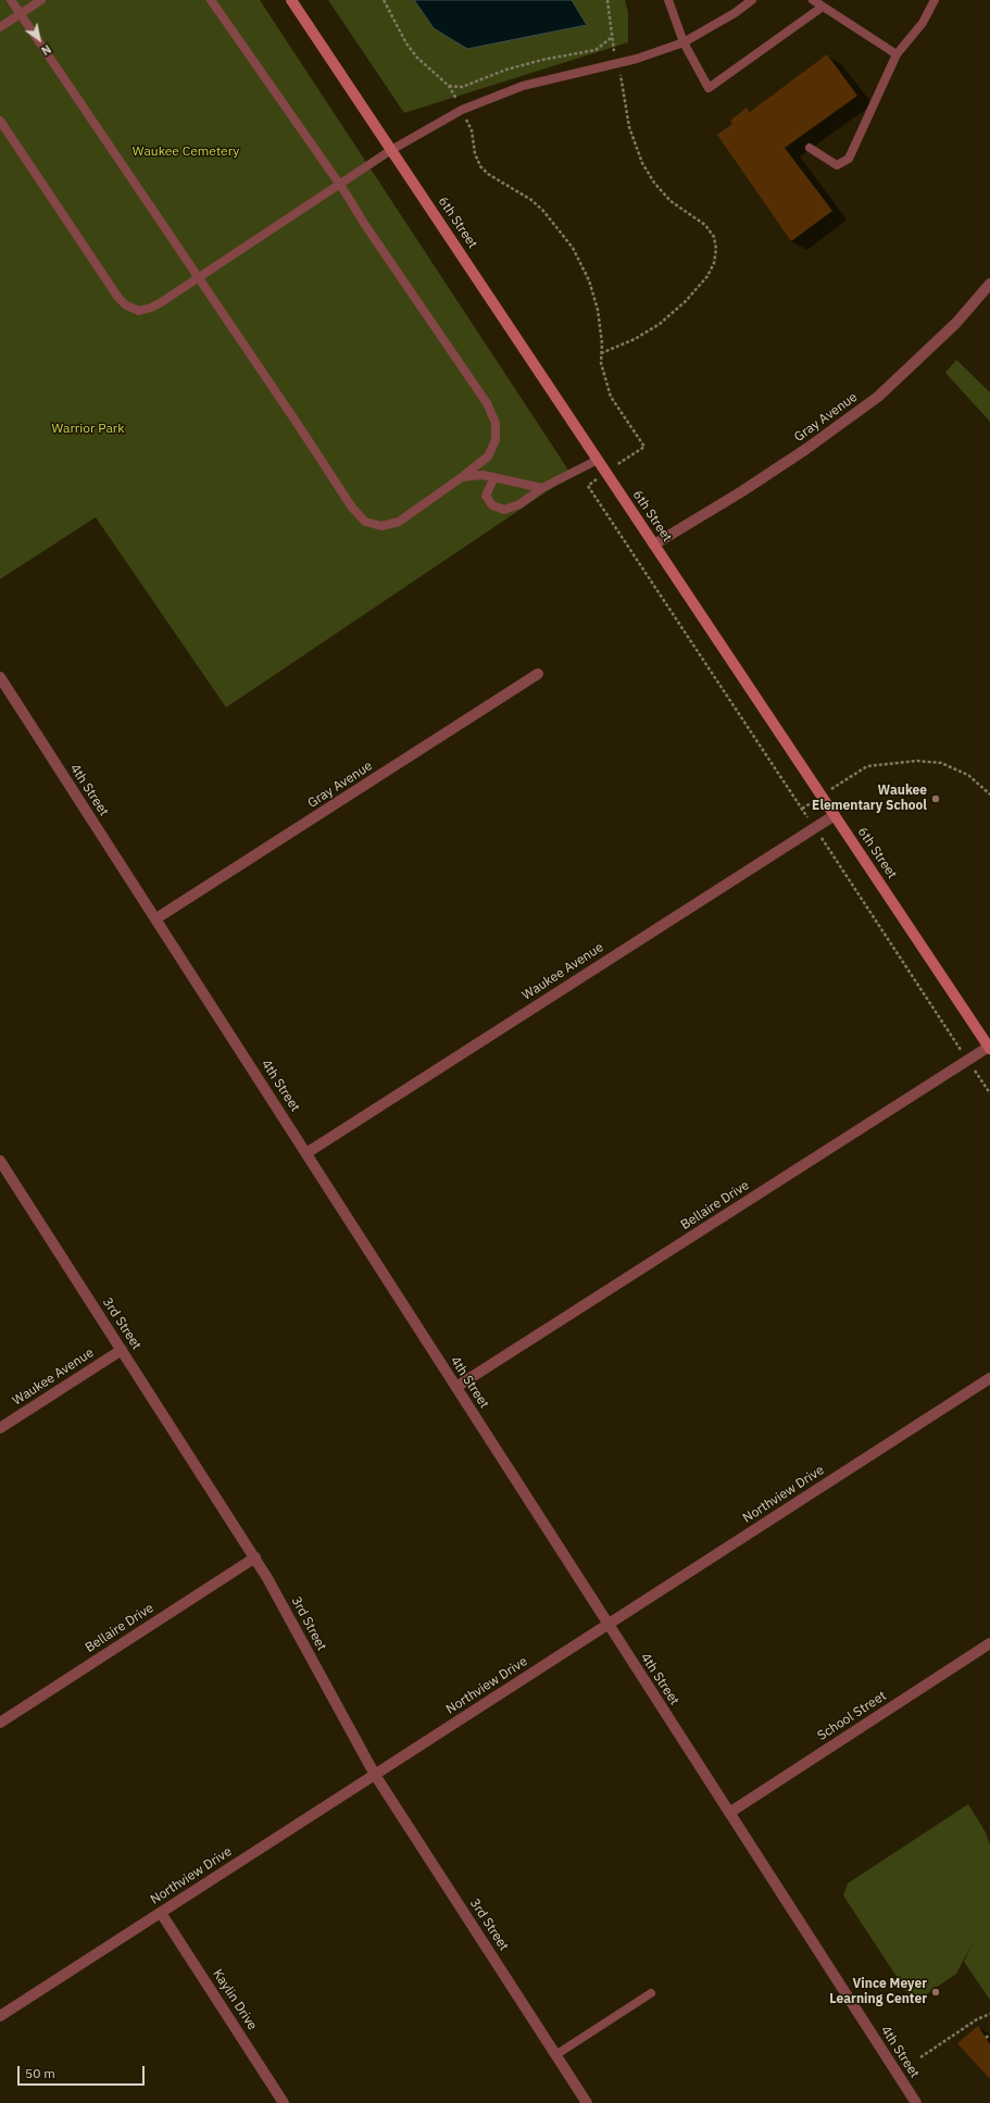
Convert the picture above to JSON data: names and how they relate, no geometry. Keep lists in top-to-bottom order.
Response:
{
  "streets": {
    "main road": ["6th Street"],
    "street": [
      "Gray Avenue",
      "4th Street",
      "Waukee Avenue",
      "Bellaire Drive",
      "3rd Street",
      "Northview Drive",
      "School Street",
      "Kaylin Drive"
    ]
  },
  "crossings": [
    ["6th Street", "Gray Avenue"],
    ["6th Street", "Waukee Avenue"],
    ["6th Street", "Bellaire Drive"],
    ["Gray Avenue", "4th Street"],
    ["4th Street", "Waukee Avenue"],
    ["4th Street", "Bellaire Drive"],
    ["4th Street", "Northview Drive"],
    ["4th Street", "School Street"],
    ["Waukee Avenue", "3rd Street"],
    ["Bellaire Drive", "3rd Street"],
    ["3rd Street", "Northview Drive"],
    ["Northview Drive", "Kaylin Drive"]
  ],
  "parks": ["Waukee Cemetery", "Warrior Park"],
  "places": ["Waukee Elementary School", "Vince Meyer Learning Center"],
  "scale_bar": "50 m",
  "north": "bottom right"
}
